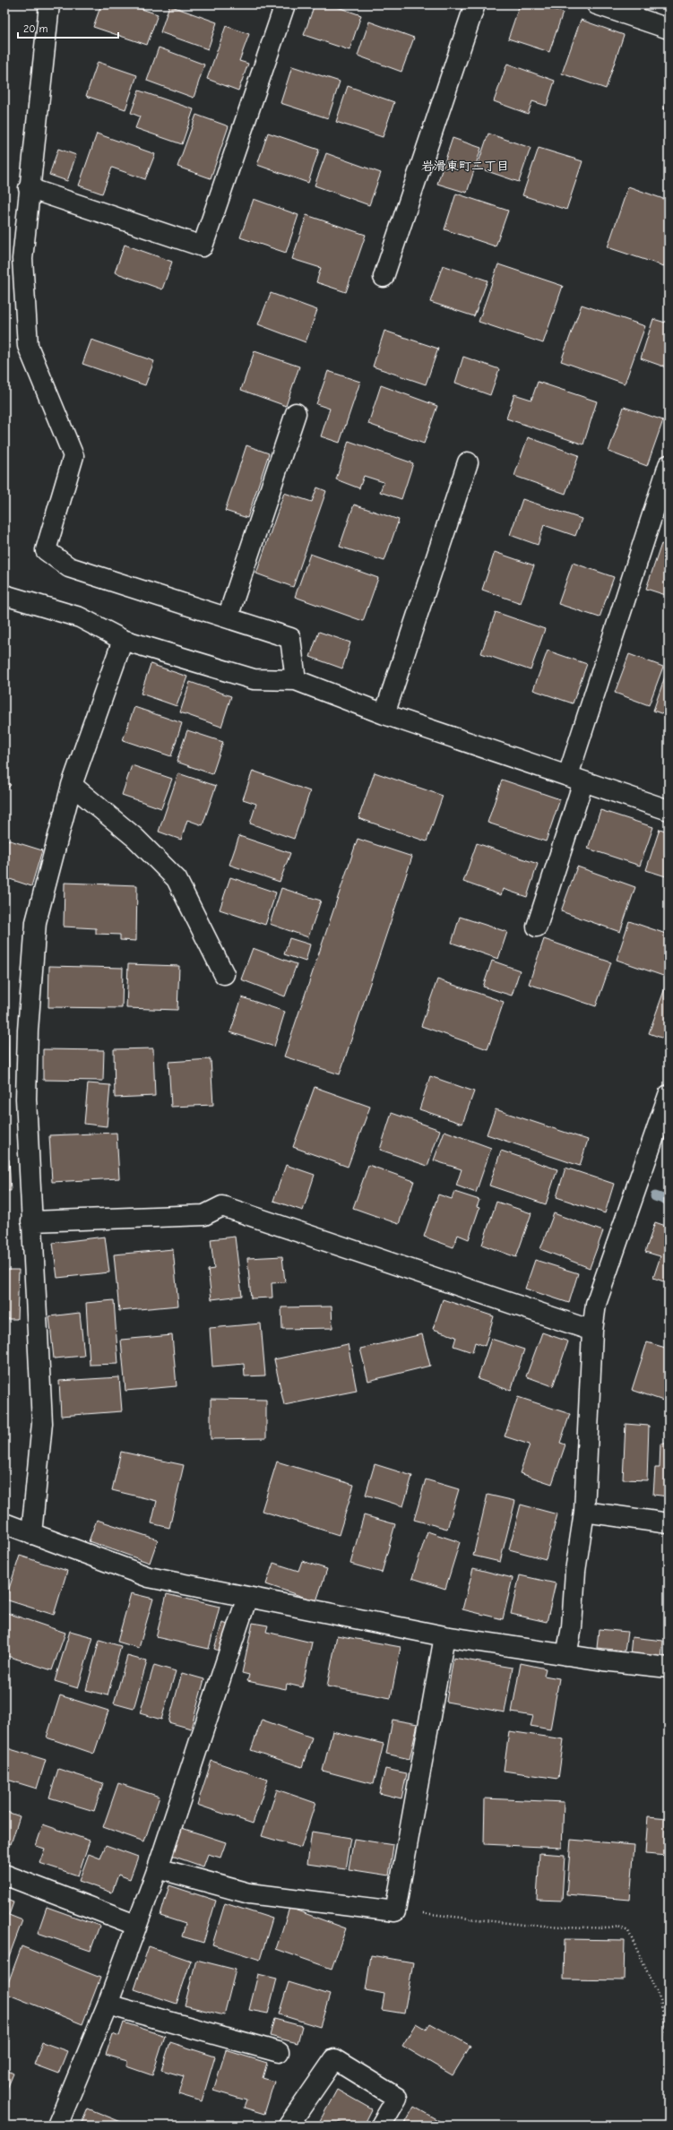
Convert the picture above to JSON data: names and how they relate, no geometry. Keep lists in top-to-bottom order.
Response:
{
  "districts": ["岩滑東町二丁目"],
  "scale_bar": "20 m"
}
